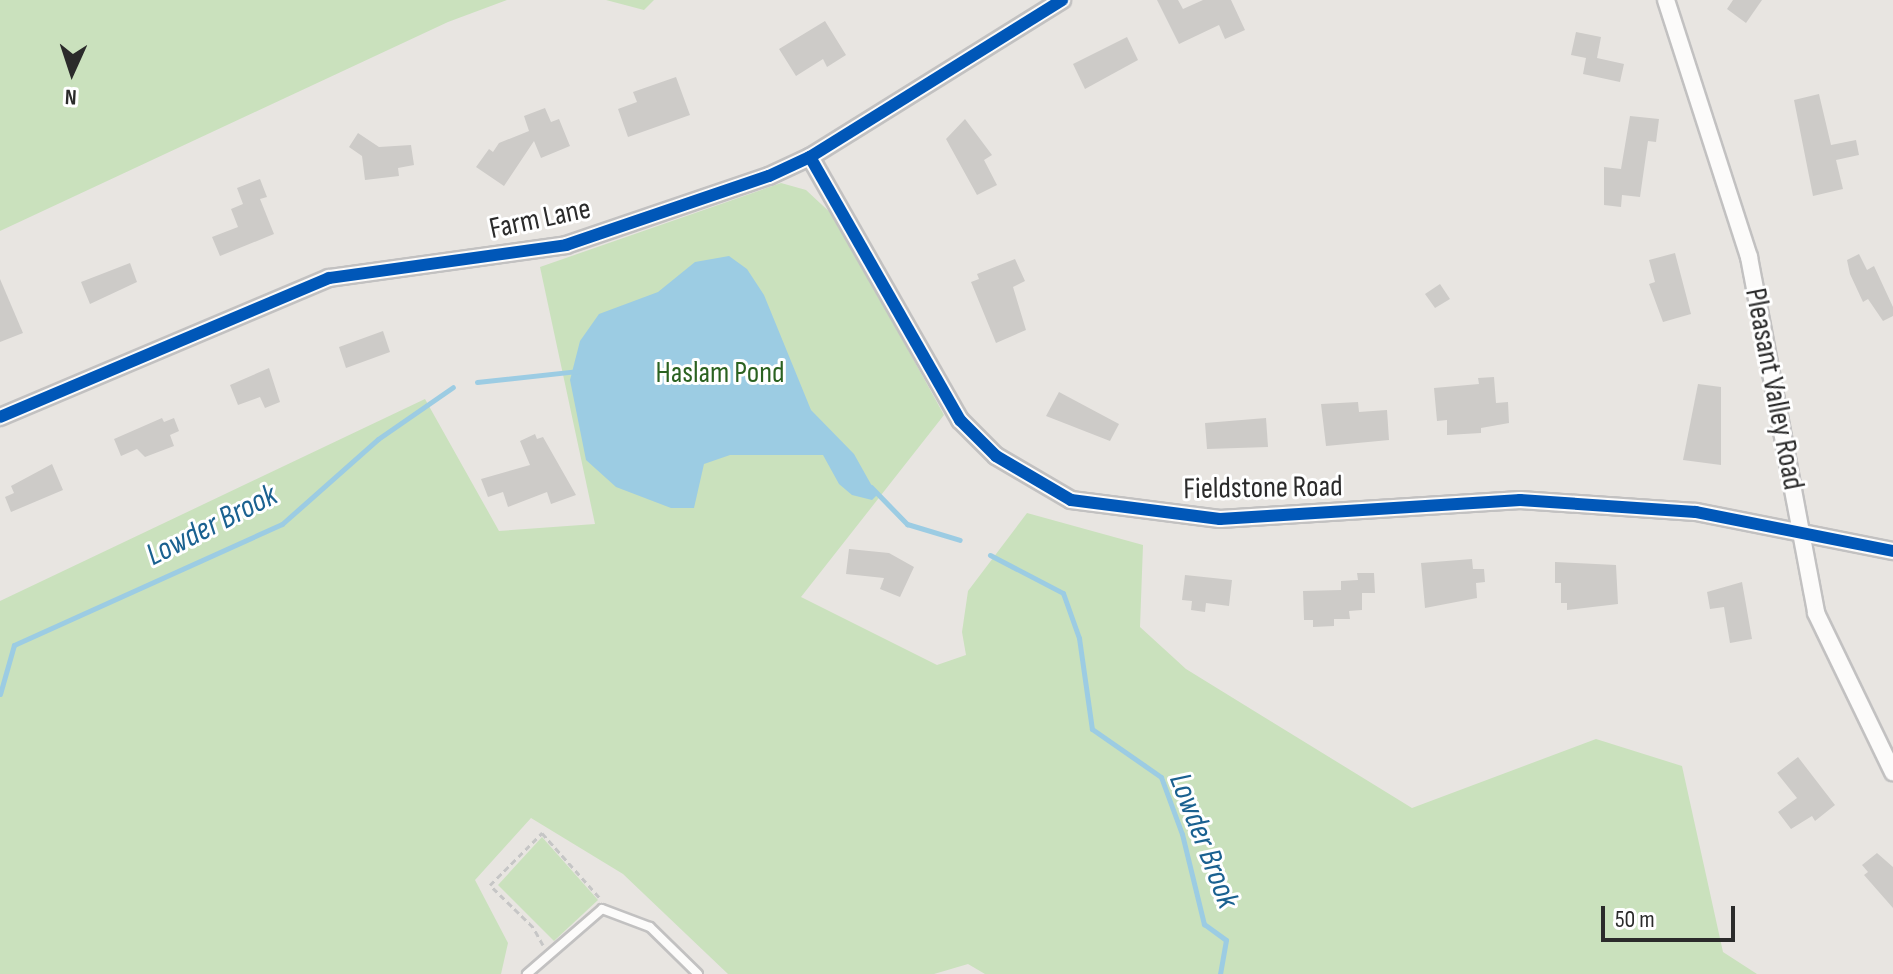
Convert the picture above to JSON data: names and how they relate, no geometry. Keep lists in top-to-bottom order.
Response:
{
  "streets": {
    "street": ["Farm Lane", "Pleasant Valley Road", "Fieldstone Road"]
  },
  "crossings": [
    ["Farm Lane", "Fieldstone Road"],
    ["Pleasant Valley Road", "Fieldstone Road"]
  ],
  "water": ["Lowder Brook"],
  "parks": ["Haslam Pond"],
  "scale_bar": "50 m",
  "north": "bottom"
}
